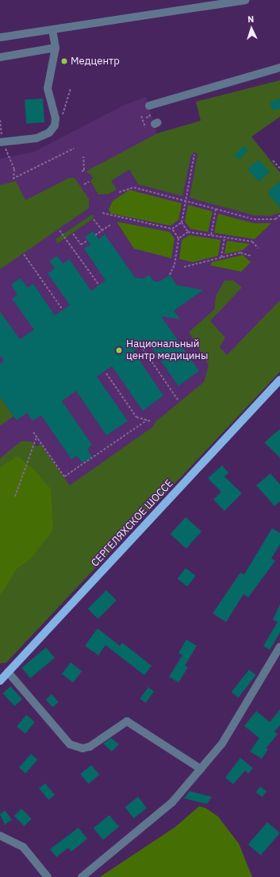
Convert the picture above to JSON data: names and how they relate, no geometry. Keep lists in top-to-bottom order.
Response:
{
  "streets": {
    "main road": ["СЕРГЕЛЯХСКОЕ ШОССЕ"]
  },
  "places": ["Медцентр", "Национальный центр медицины"],
  "north": "top"
}
